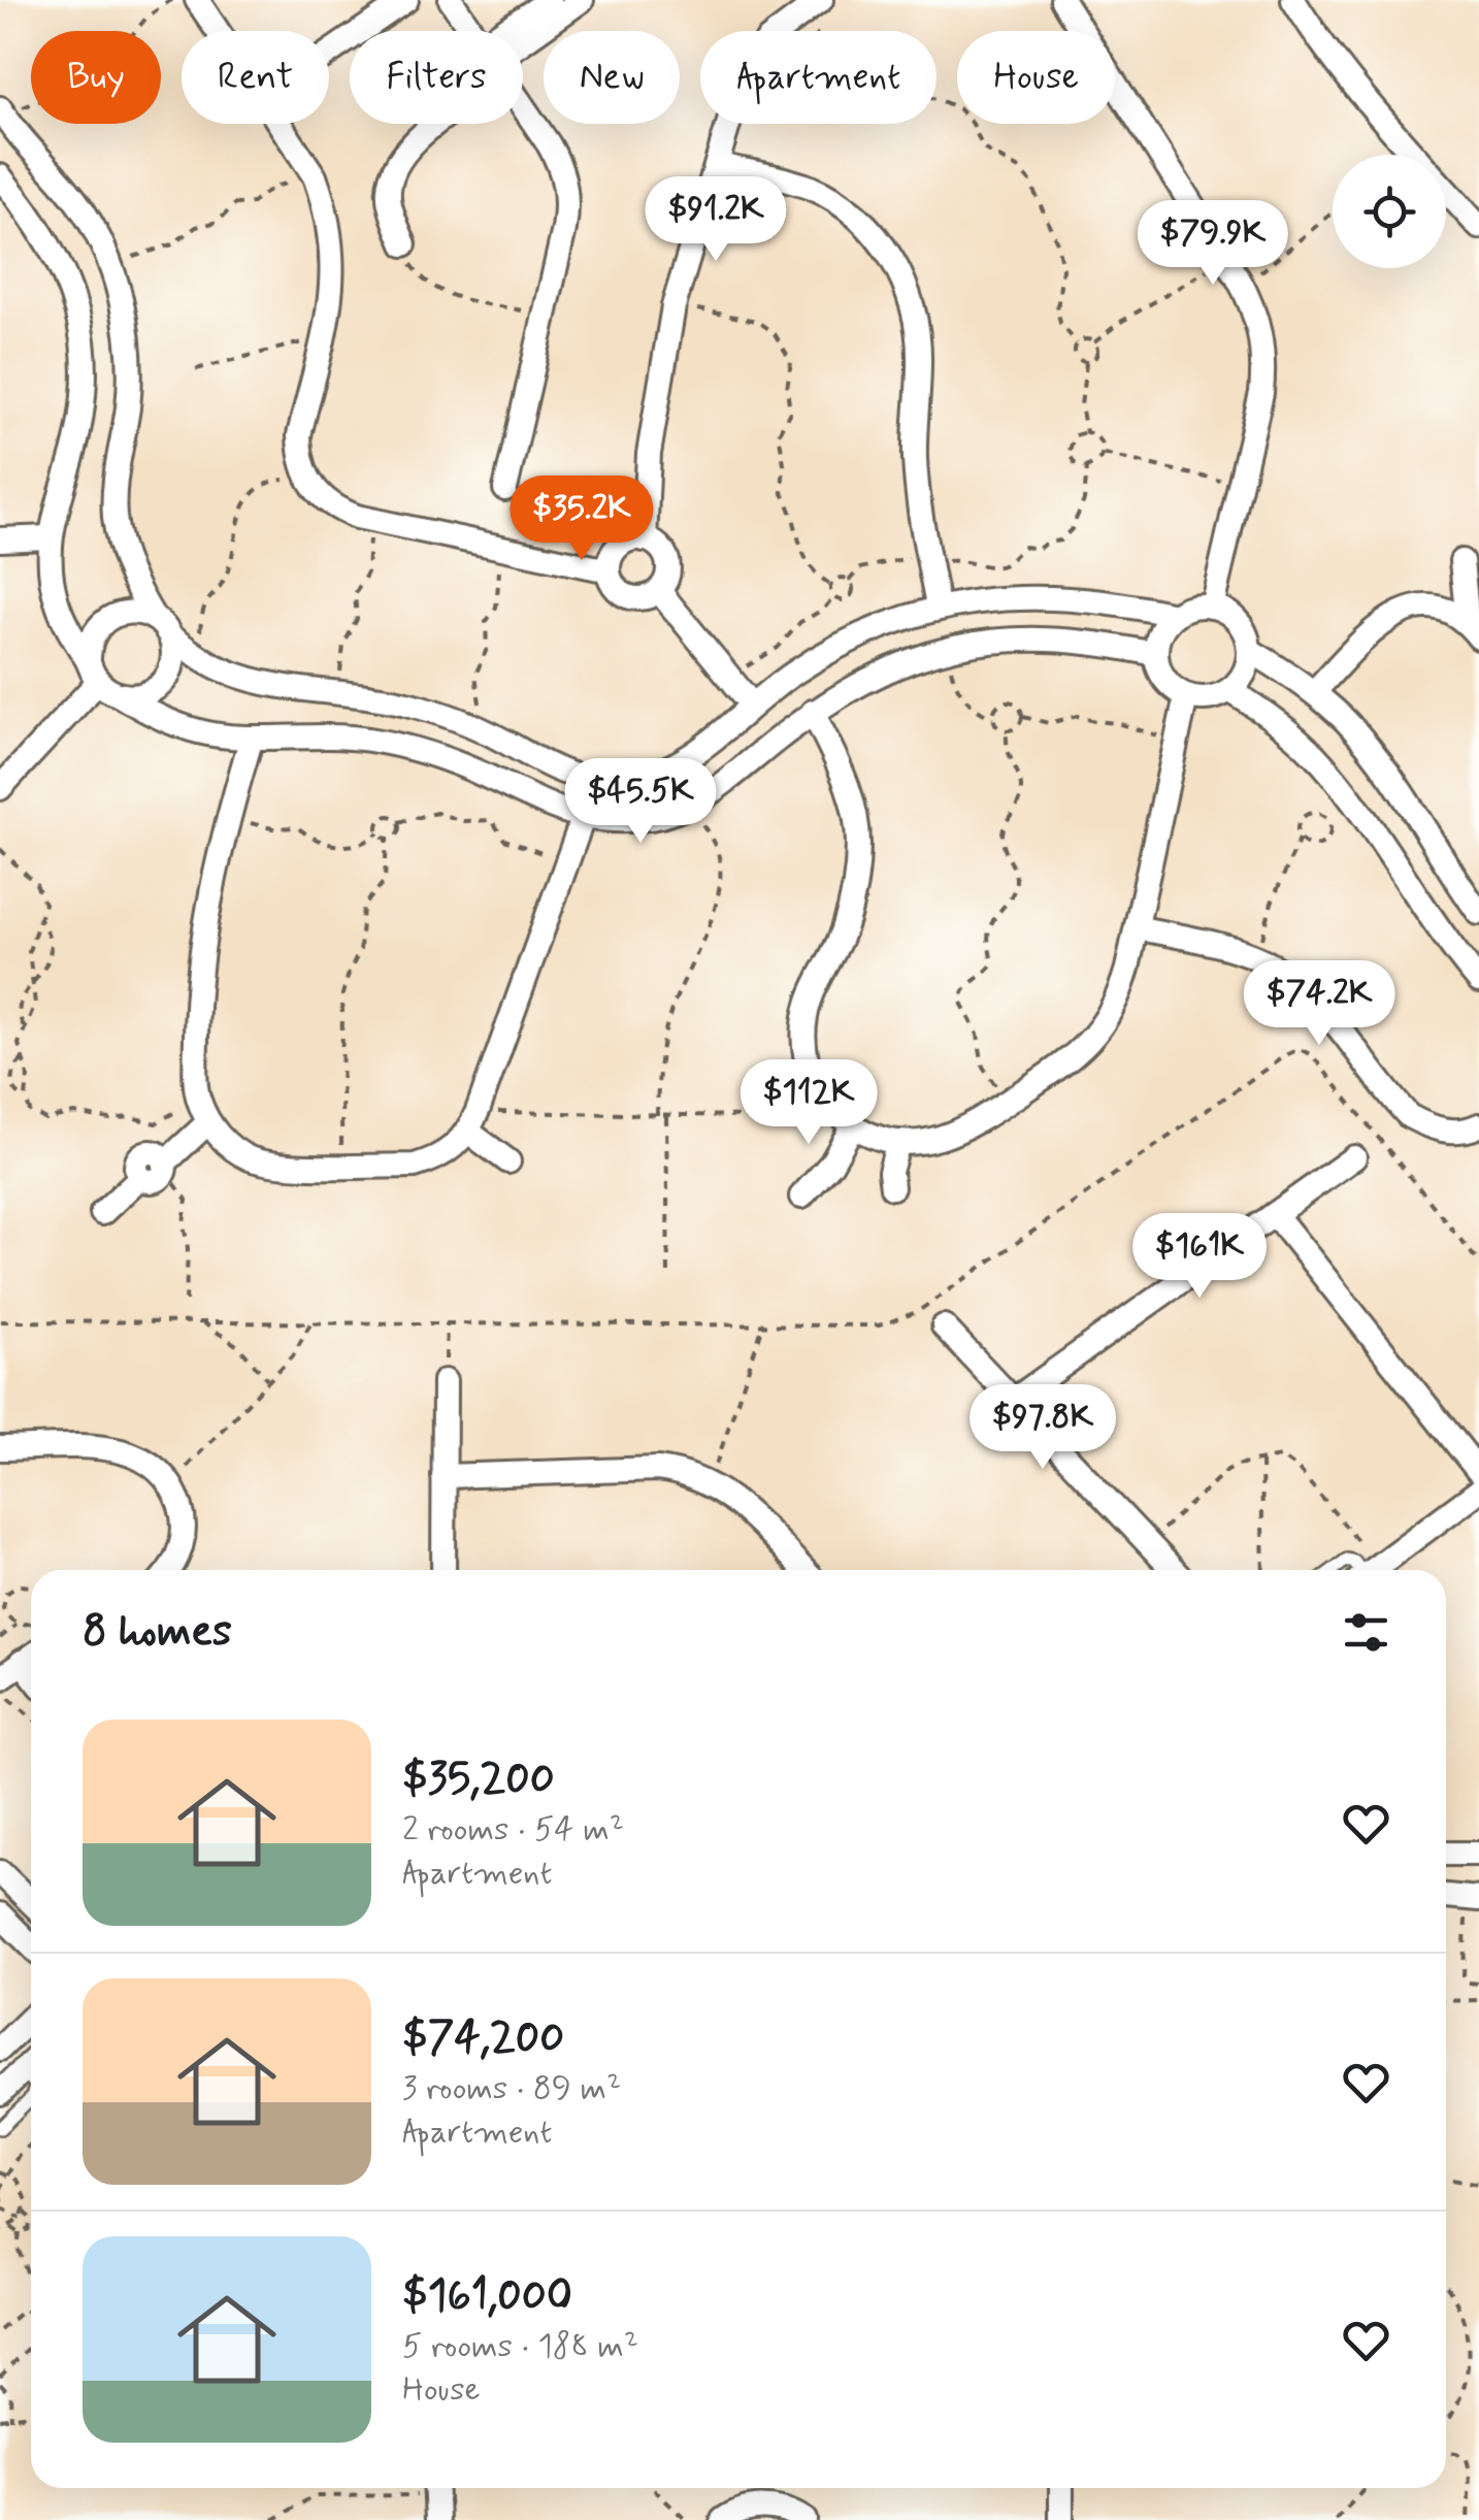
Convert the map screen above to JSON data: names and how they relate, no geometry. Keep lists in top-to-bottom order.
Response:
{
  "page": {
    "chip": [
      "Buy",
      "Rent",
      "Filters",
      "New",
      "Apartment",
      "House"
    ],
    "price": [
      "$91.2K",
      "$79.9K",
      "$35.2K",
      "$45.5K",
      "$74.2K",
      "$112K",
      "$161K",
      "$97.8K"
    ],
    "heading": "8 homes",
    "list": [
      {
        "name": "$35,200",
        "note": "2 rooms · 54 m² · Apartment"
      },
      {
        "name": "$74,200",
        "note": "3 rooms · 89 m² · Apartment"
      },
      {
        "name": "$161,000",
        "note": "5 rooms · 188 m² · House"
      }
    ]
  }
}
